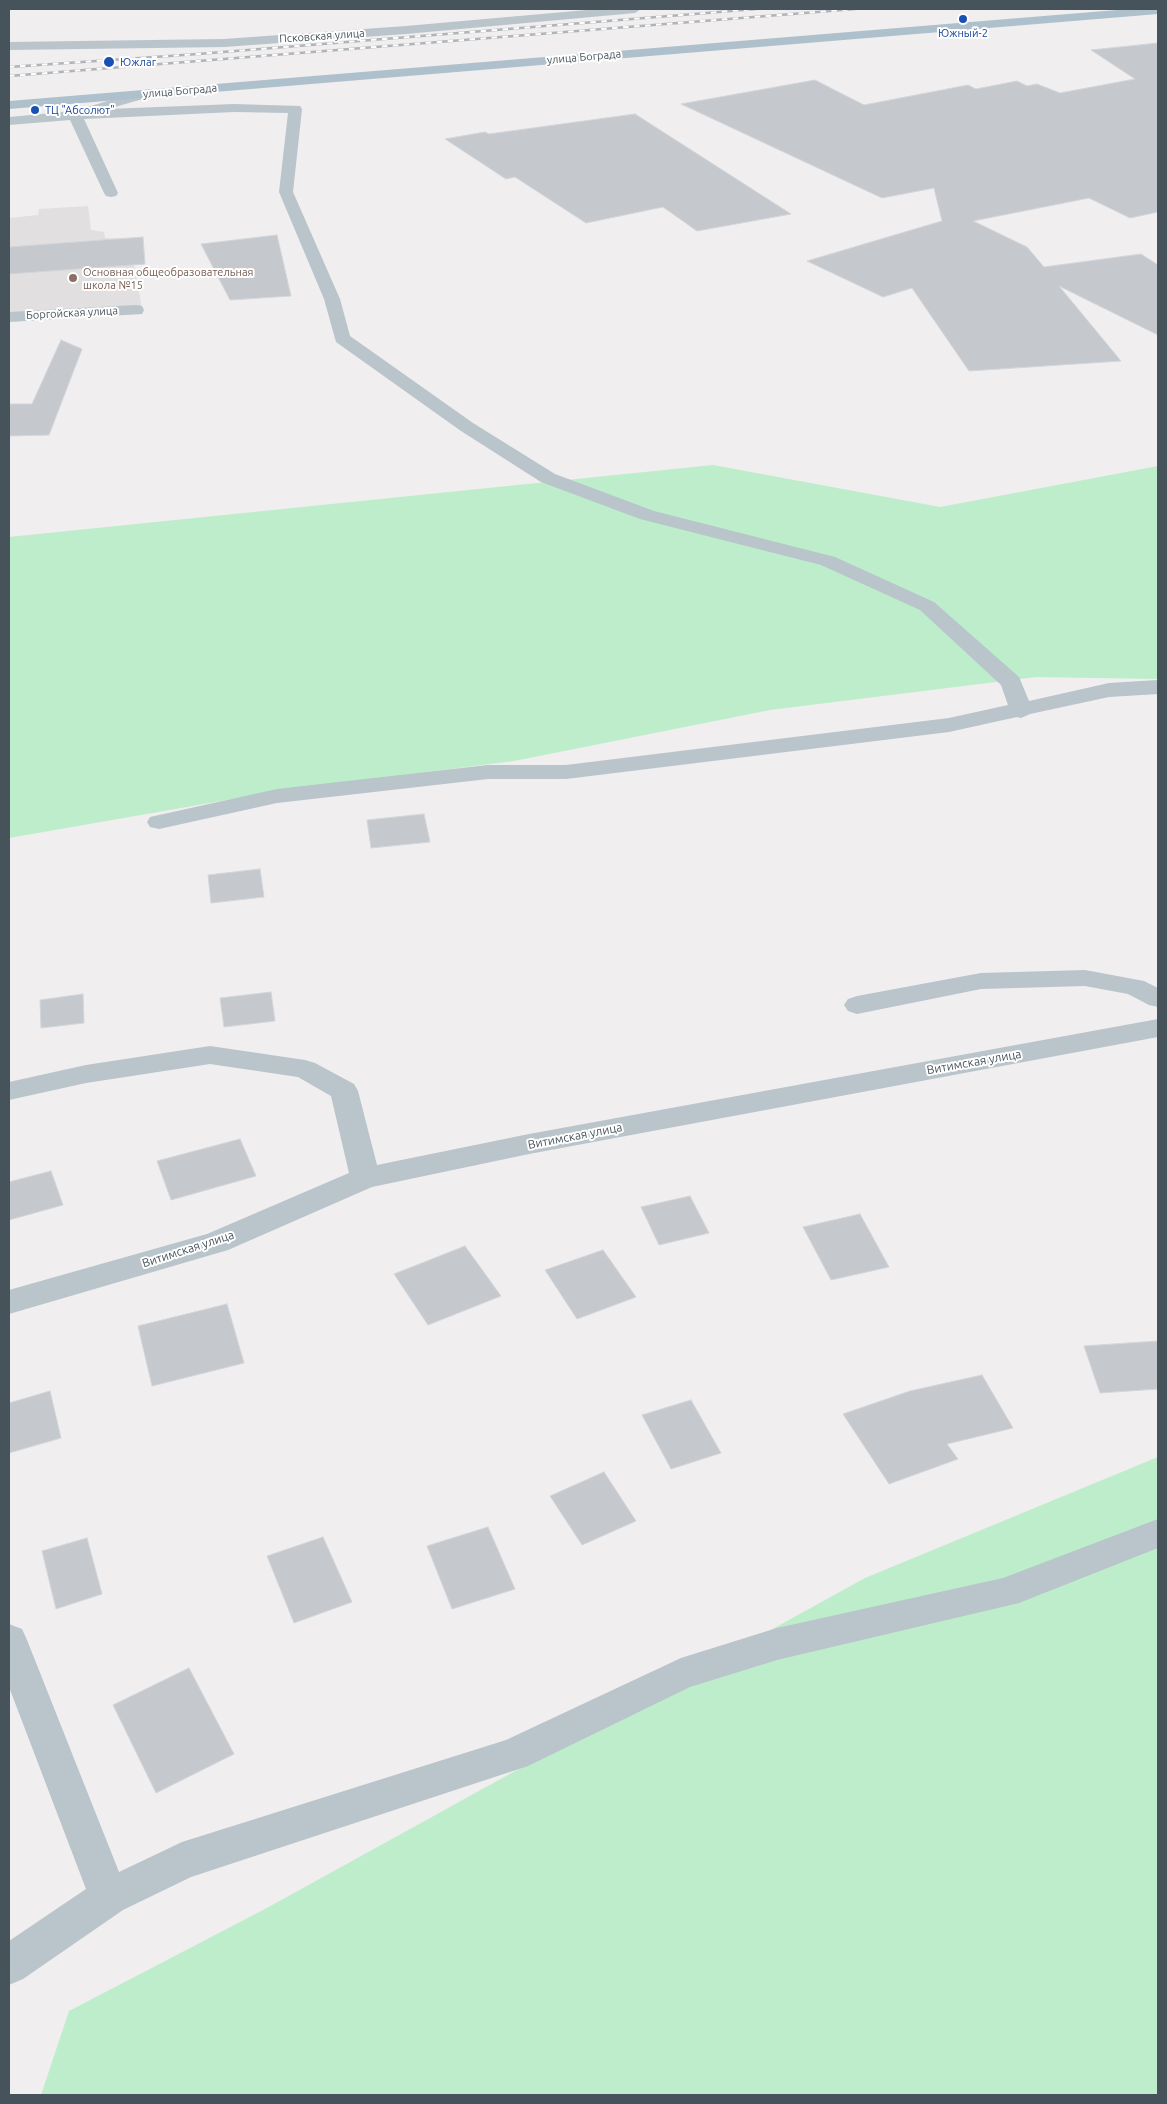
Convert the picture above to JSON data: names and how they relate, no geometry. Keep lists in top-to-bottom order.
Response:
{
  "streets": {
    "main road": ["улица Бограда"],
    "street": ["Псковская улица", "Боргойская улица", "Витимская улица"]
  },
  "places": [
    "Южный-2",
    "Южлаг",
    "ТЦ \"Абсолют\"",
    "Основная общеобразовательная школа №15"
  ]
}
